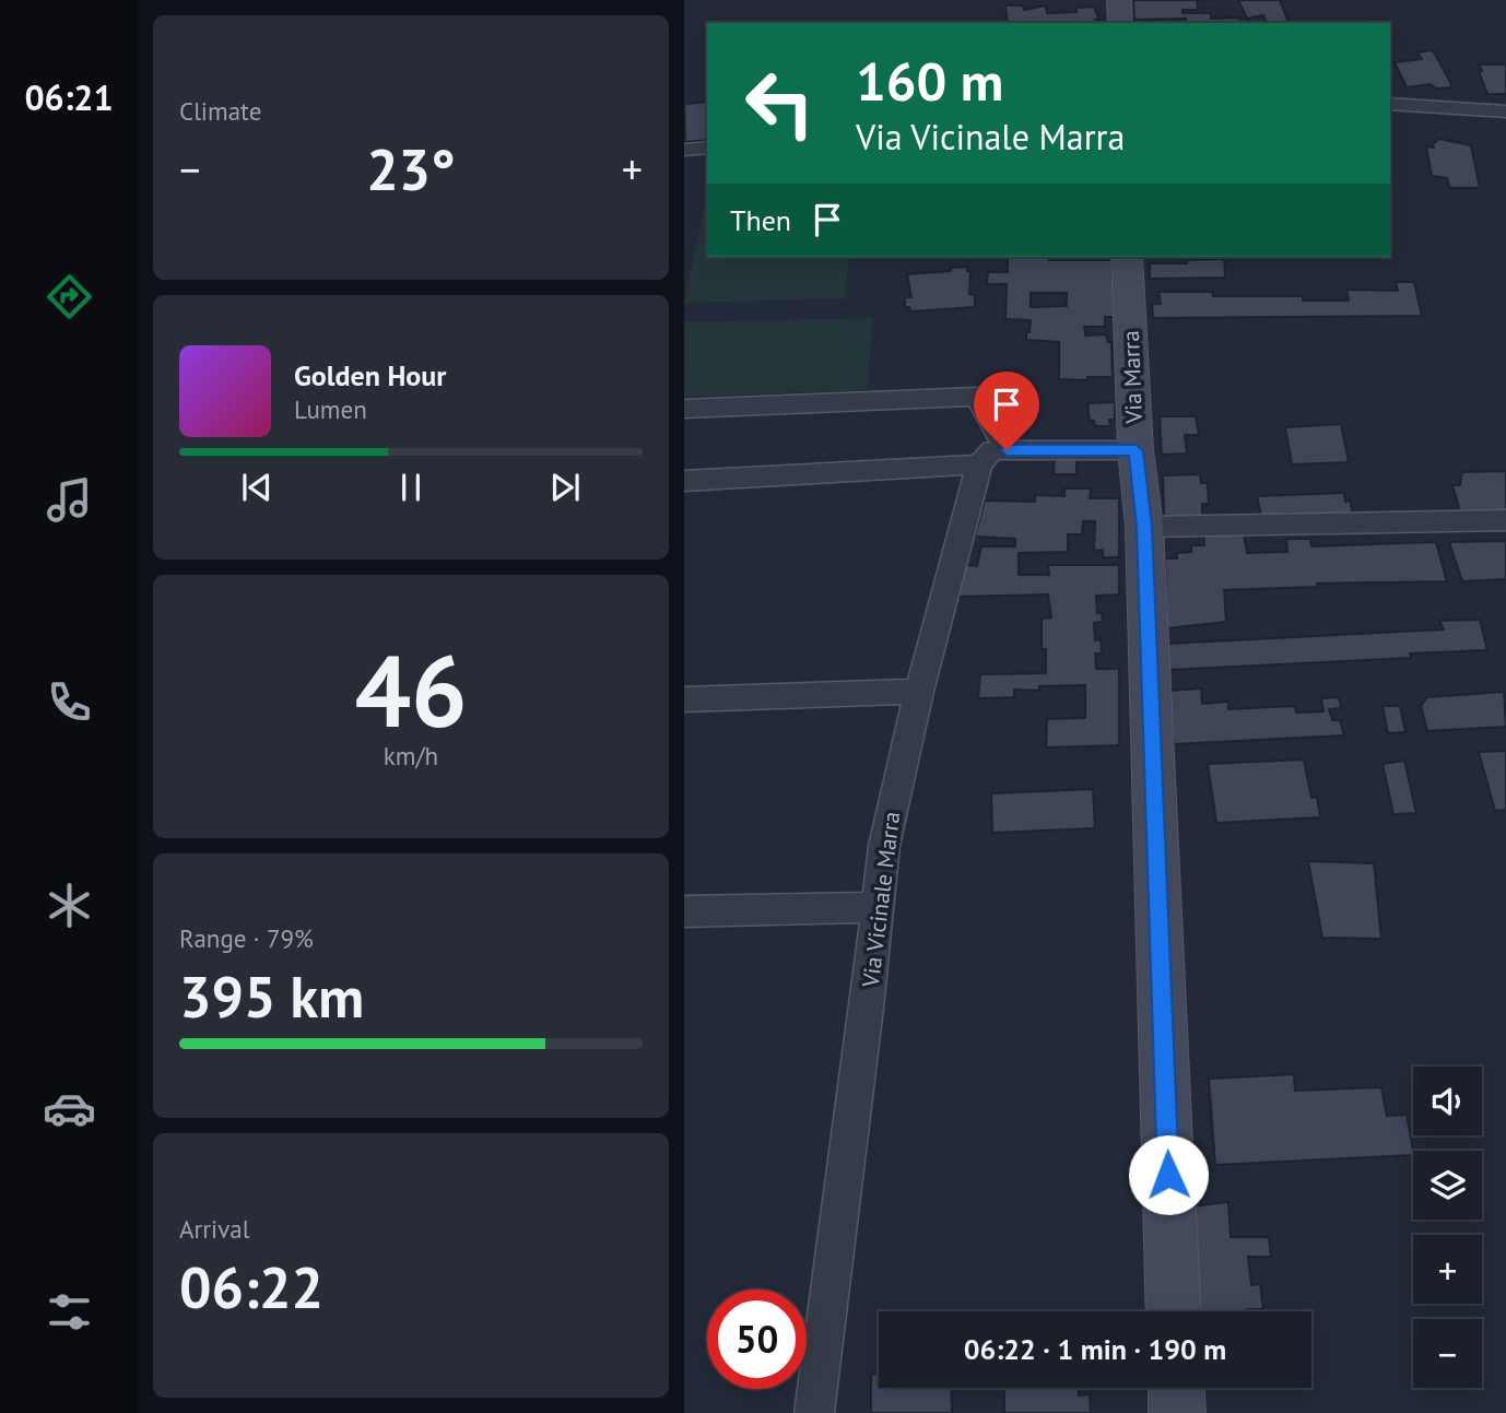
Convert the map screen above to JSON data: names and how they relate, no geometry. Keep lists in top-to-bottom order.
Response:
{
  "streets": {
    "main road": ["Via Marra"],
    "street": ["Via Vicinale Marra"]
  },
  "page": {
    "tabs": "06:21",
    "tile": [
      "Climate",
      ["46", "km/h"],
      ["Range · 79%", "395 km"],
      ["Arrival", "06:22"]
    ],
    "turn": ["160 m", "Via Vicinale Marra"],
    "heat": ["−", "23°", "+"],
    "then": "Then",
    "song": ["Golden Hour", "Lumen"],
    "map_buttons": ["+", "−"],
    "limit": "50",
    "trip": "06:22 · 1 min · 190 m"
  }
}
